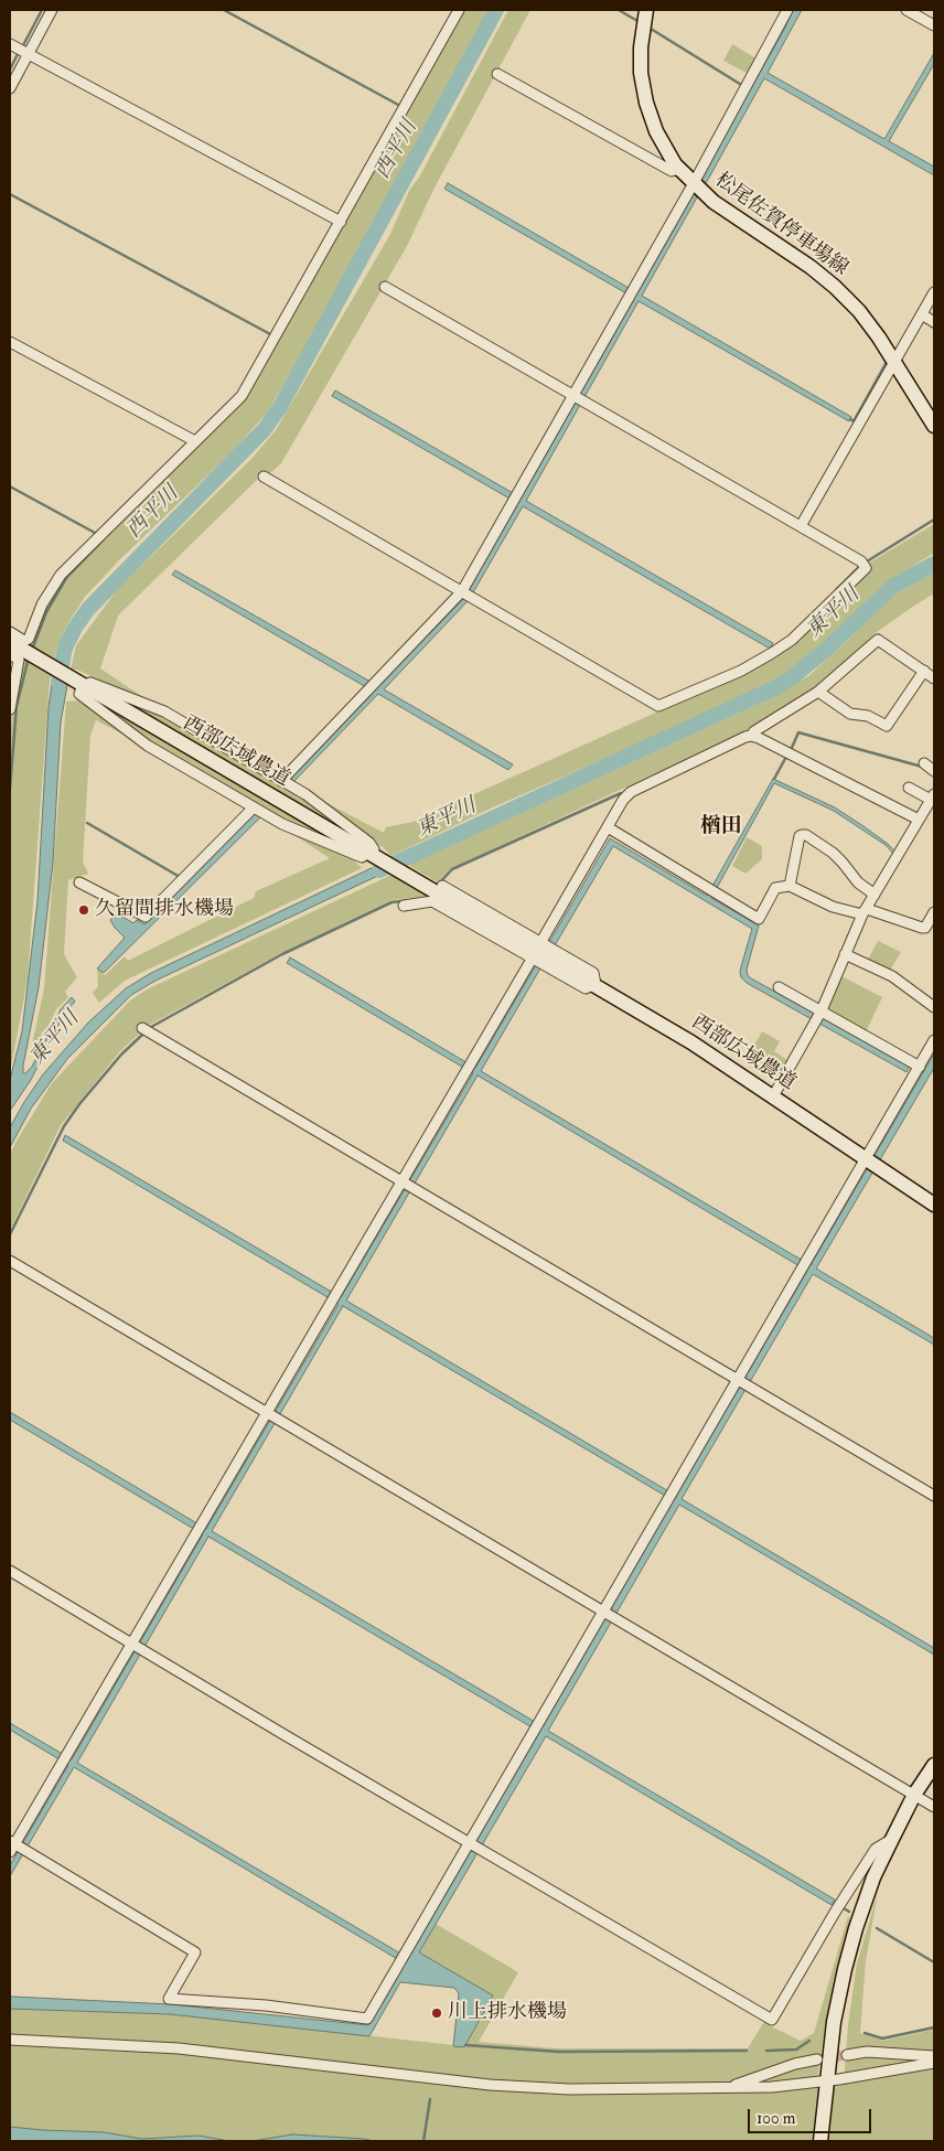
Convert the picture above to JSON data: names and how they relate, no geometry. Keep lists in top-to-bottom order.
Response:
{
  "streets": {
    "street": ["松尾佐賀停車場線", "西部広域農道"]
  },
  "districts": ["楢田"],
  "water": ["西平川", "東平川"],
  "places": ["久留間排水機場", "川上排水機場"],
  "scale_bar": "100 m"
}
